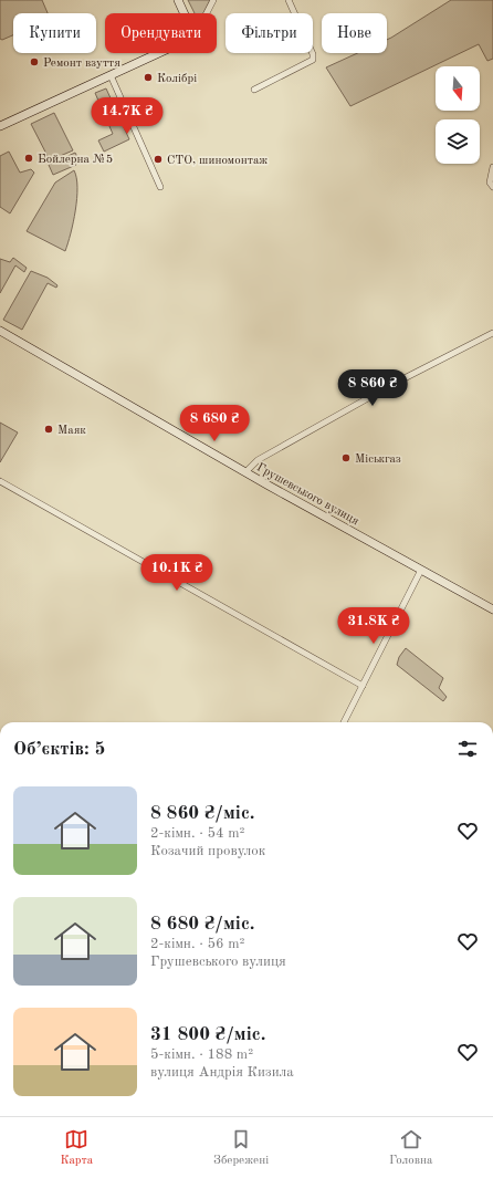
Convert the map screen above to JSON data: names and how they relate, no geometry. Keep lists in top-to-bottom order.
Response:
{
  "streets": {
    "street": ["Грушевського вулиця"]
  },
  "places": [
    "Ремонт взуття",
    "Колібрі",
    "Бойлерна №5",
    "СТО, шиномонтаж",
    "Маяк",
    "Міськгаз"
  ],
  "north": "bottom",
  "page": {
    "chip": [
      "Купити",
      "Орендувати",
      "Фільтри",
      "Нове"
    ],
    "price": [
      "14.7K ₴",
      "8 860 ₴",
      "8 680 ₴",
      "10.1K ₴",
      "31.8K ₴"
    ],
    "heading": "Об’єктів: 5",
    "list": [
      {
        "name": "8 860 ₴/міс.",
        "note": "2-кімн. · 54 m² · Козачий провулок"
      },
      {
        "name": "8 680 ₴/міс.",
        "note": "2-кімн. · 56 m² · Грушевського вулиця"
      },
      {
        "name": "31 800 ₴/міс.",
        "note": "5-кімн. · 188 m² · вулиця Андрія Кизила"
      }
    ],
    "tabs": ["Карта", "Збережені", "Головна"]
  }
}
